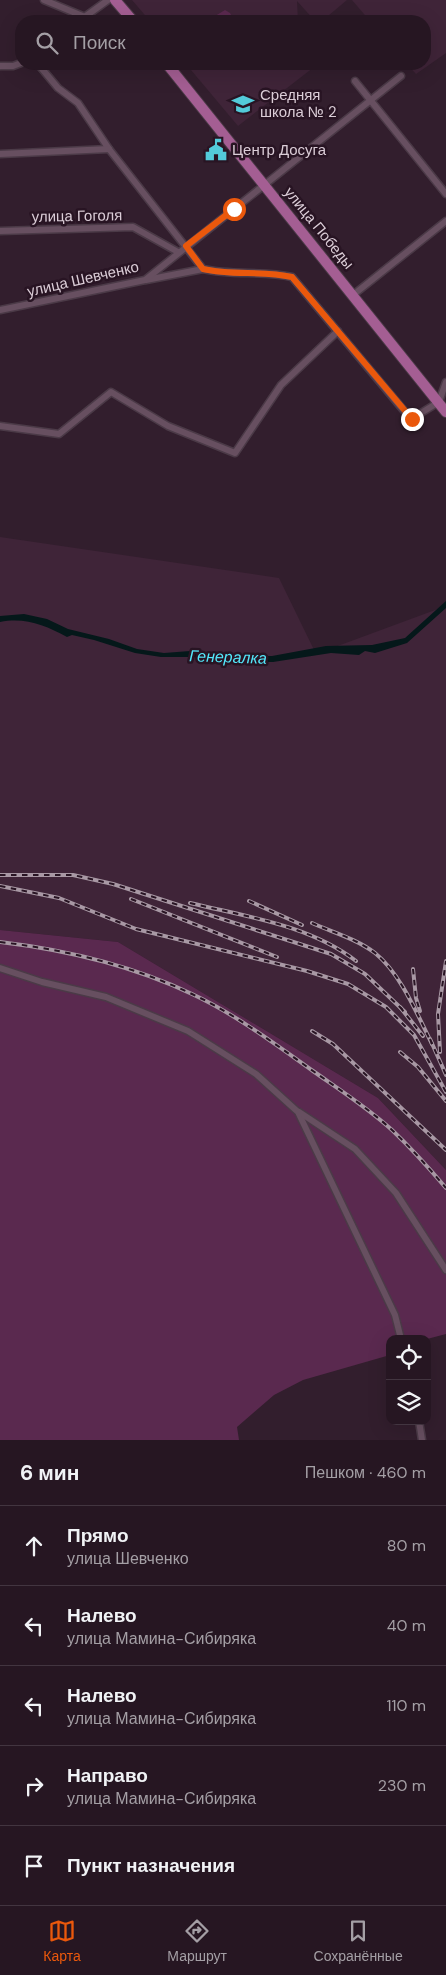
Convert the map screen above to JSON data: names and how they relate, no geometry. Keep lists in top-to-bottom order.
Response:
{
  "streets": {
    "main road": ["улица Победы"],
    "street": ["улица Гоголя", "улица Шевченко"]
  },
  "crossings": [
    ["улица Гоголя", "улица Шевченко"],
    ["улица Победы", "улица Шевченко"]
  ],
  "water": ["Генералка"],
  "places": {
    "school or university": ["Средняя школа № 2"],
    "public building": ["Центр Досуга"]
  },
  "page": {
    "search": "Поиск",
    "heading": ["6 мин", "Пешком · 460 m"],
    "list": [
      ["Прямо", "улица Шевченко", "80 m"],
      ["Налево", "улица Мамина-Сибиряка", "40 m"],
      ["Налево", "улица Мамина-Сибиряка", "110 m"],
      ["Направо", "улица Мамина-Сибиряка", "230 m"],
      "Пункт назначения"
    ],
    "nav": ["Карта", "Маршрут", "Сохранённые"]
  }
}
